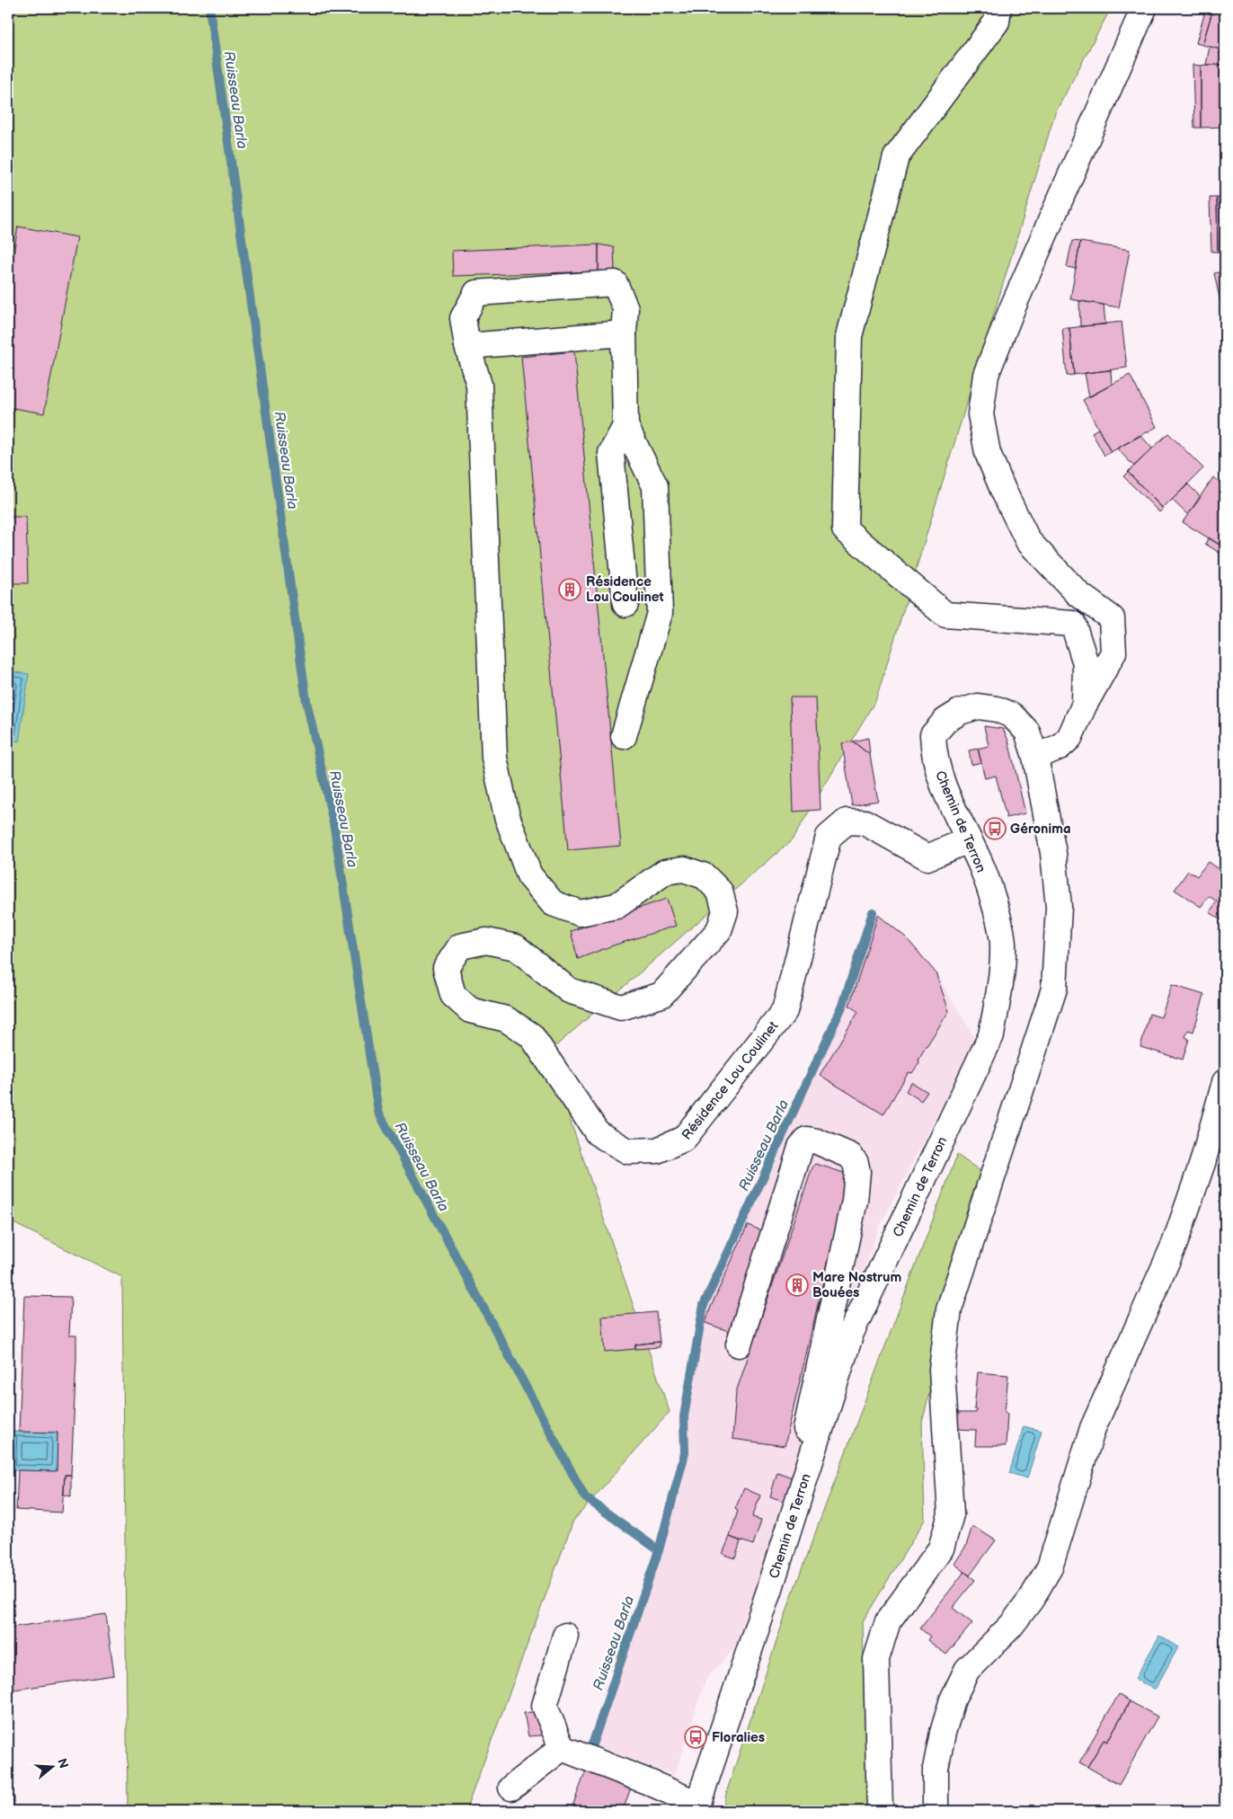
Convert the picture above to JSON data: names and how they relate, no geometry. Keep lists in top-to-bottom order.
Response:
{
  "streets": {
    "street": ["Chemin de Terron", "Résidence Lou Coulinet"]
  },
  "crossings": [
    ["Chemin de Terron", "Résidence Lou Coulinet"]
  ],
  "water": ["Ruisseau Barla"],
  "places": {
    "building": ["Résidence Lou Coulinet", "Mare Nostrum Bouées"],
    "bus stop": ["Géronima", "Floralies"]
  },
  "north": "right"
}
